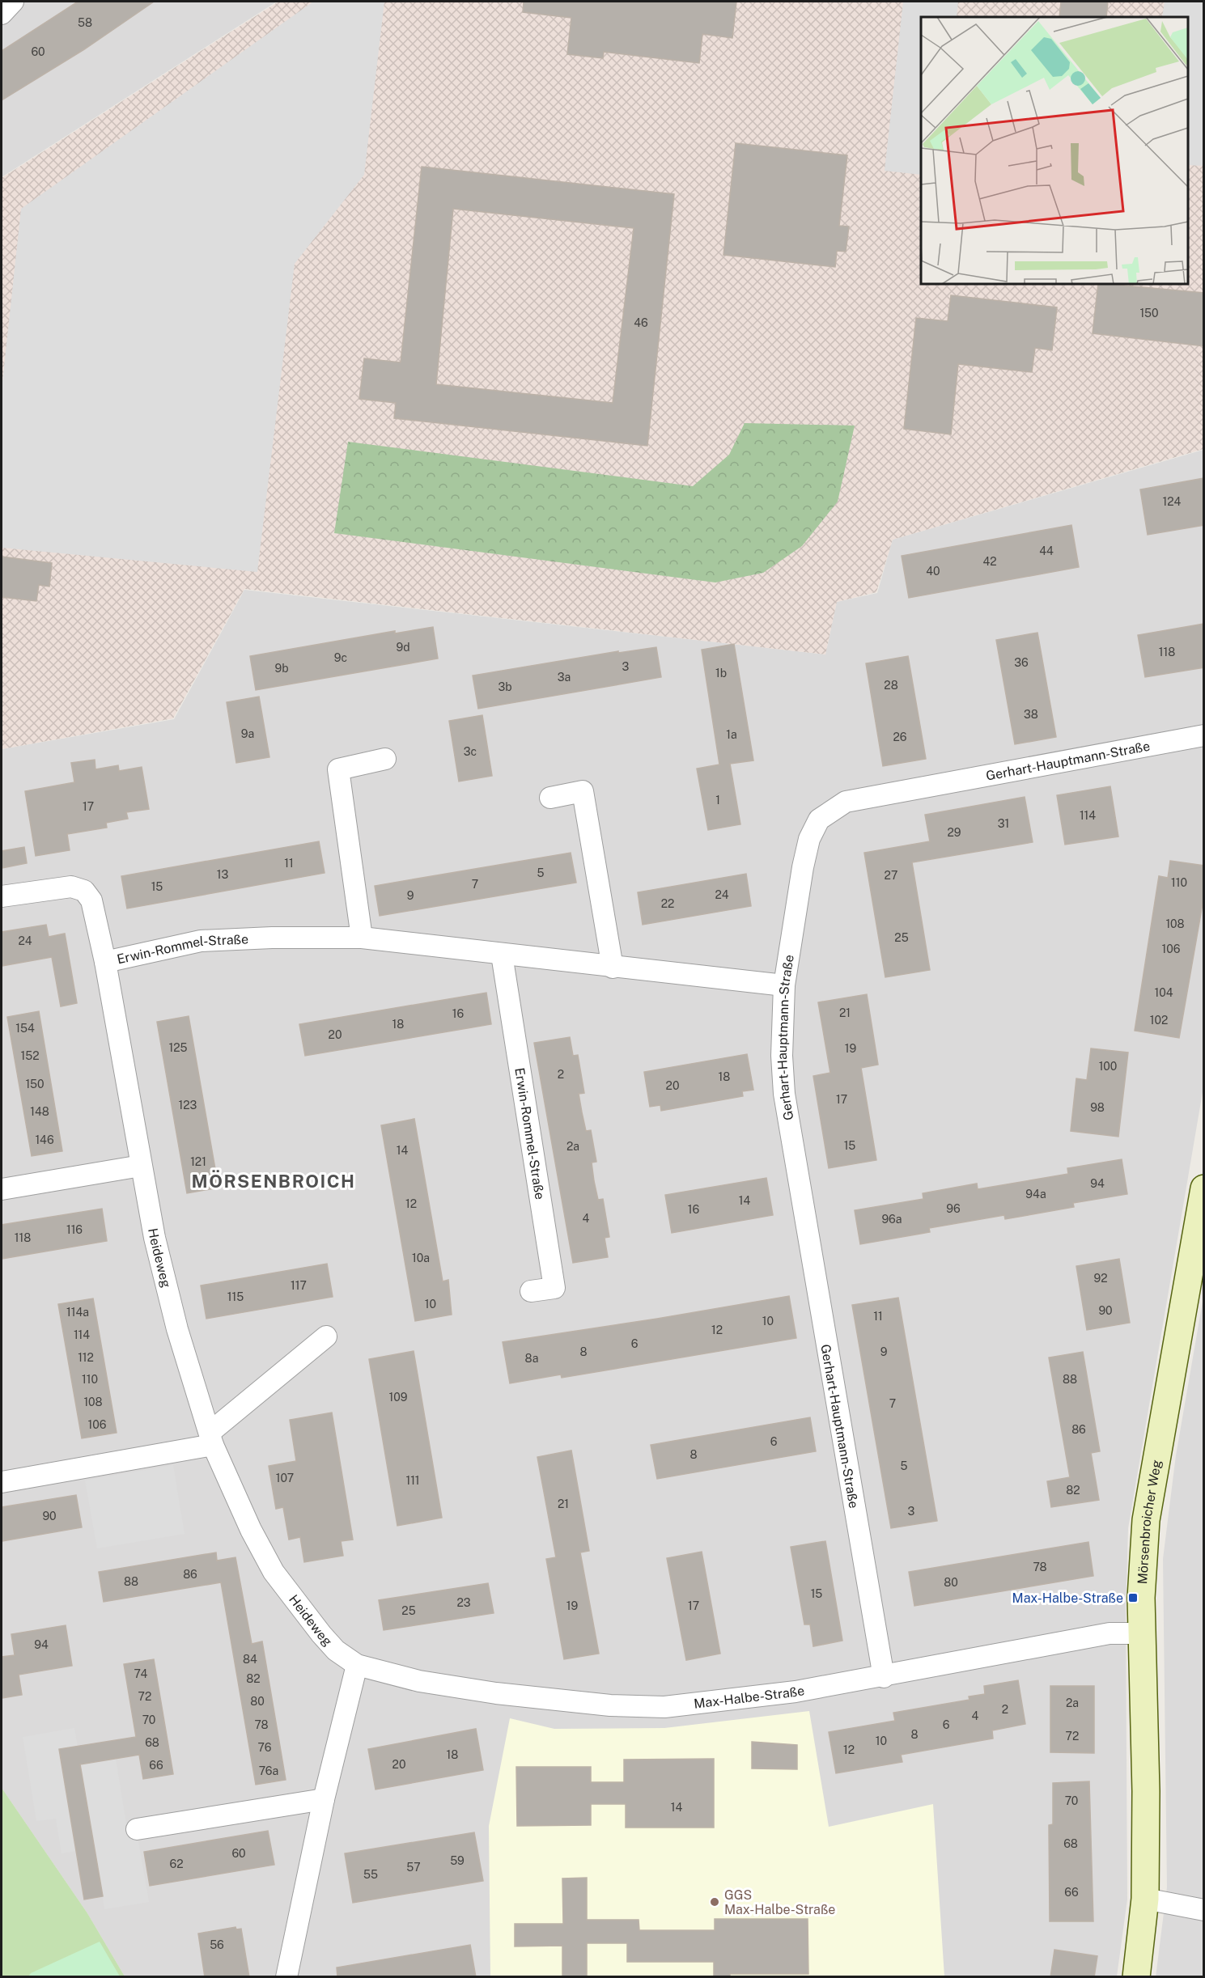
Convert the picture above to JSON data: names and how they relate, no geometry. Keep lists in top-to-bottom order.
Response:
{
  "streets": {
    "street": [
      "Gerhart-Hauptmann-Straße",
      "Erwin-Rommel-Straße",
      "Heideweg",
      "Mörsenbroicher Weg",
      "Max-Halbe-Straße"
    ]
  },
  "crossings": [
    ["Gerhart-Hauptmann-Straße", "Erwin-Rommel-Straße"],
    ["Gerhart-Hauptmann-Straße", "Max-Halbe-Straße"],
    ["Erwin-Rommel-Straße", "Heideweg"],
    ["Heideweg", "Max-Halbe-Straße"],
    ["Mörsenbroicher Weg", "Max-Halbe-Straße"]
  ],
  "districts": ["MÖRSENBROICH"],
  "places": {
    "transit": ["Max-Halbe-Straße"],
    "other": ["GGS Max-Halbe-Straße"]
  },
  "house_numbers": [
    "58",
    "60",
    "150",
    "46",
    "124",
    "44",
    "42",
    "40",
    "9d",
    "118",
    "9c",
    "36",
    "3",
    "9b",
    "1b",
    "3a",
    "28",
    "3b",
    "38",
    "9a",
    "1a",
    "26",
    "3c",
    "1",
    "17",
    "114",
    "31",
    "29",
    "11",
    "5",
    "13",
    "27",
    "110",
    "7",
    "15",
    "24",
    "9",
    "22",
    "108",
    "25",
    "24",
    "106",
    "104",
    "21",
    "16",
    "102",
    "18",
    "154",
    "20",
    "125",
    "19",
    "152",
    "100",
    "2",
    "18",
    "150",
    "20",
    "17",
    "123",
    "98",
    "148",
    "146",
    "15",
    "2a",
    "14",
    "121",
    "94",
    "94a",
    "14",
    "12",
    "96",
    "16",
    "4",
    "96a",
    "116",
    "118",
    "10a",
    "92",
    "117",
    "115",
    "10",
    "90",
    "114a",
    "11",
    "10",
    "12",
    "114",
    "6",
    "8",
    "9",
    "112",
    "8a",
    "110",
    "88",
    "109",
    "108",
    "7",
    "106",
    "86",
    "6",
    "8",
    "5",
    "107",
    "111",
    "82",
    "21",
    "3",
    "90",
    "78",
    "86",
    "88",
    "80",
    "15",
    "23",
    "19",
    "17",
    "25",
    "94",
    "84",
    "74",
    "82",
    "72",
    "80",
    "2a",
    "2",
    "4",
    "70",
    "78",
    "6",
    "8",
    "72",
    "10",
    "68",
    "76",
    "12",
    "18",
    "20",
    "66",
    "76a",
    "70",
    "14",
    "68",
    "60",
    "59",
    "62",
    "57",
    "55",
    "66",
    "56"
  ]
}
